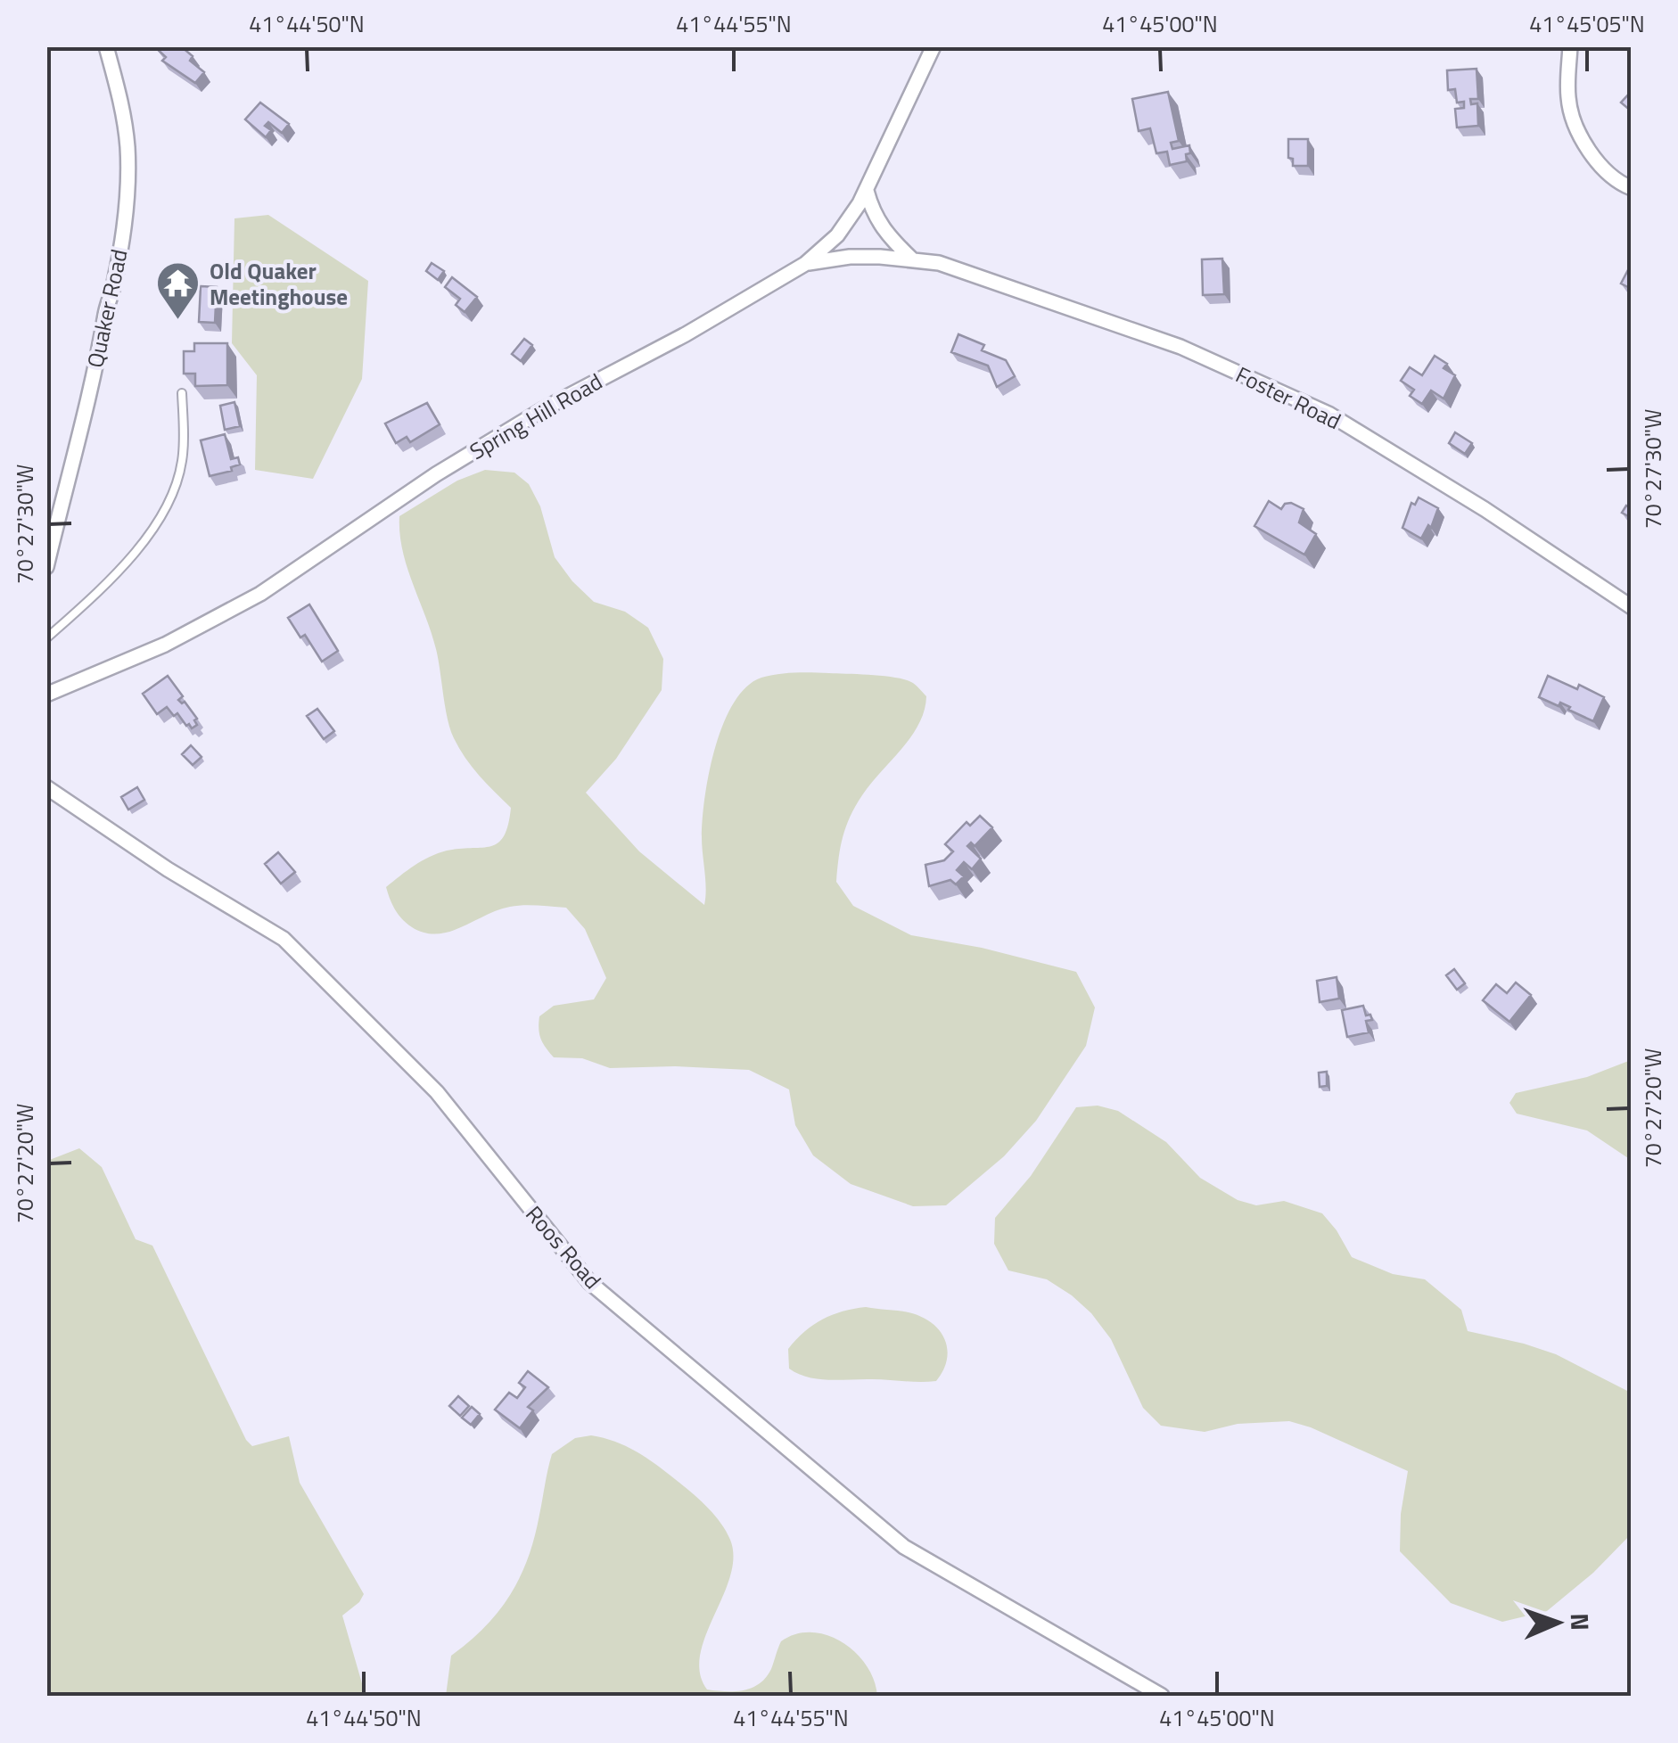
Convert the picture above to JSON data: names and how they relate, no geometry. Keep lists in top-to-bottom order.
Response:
{
  "streets": {
    "street": [
      "Quaker Road",
      "Foster Road",
      "Spring Hill Road",
      "Roos Road"
    ]
  },
  "crossings": [
    ["Foster Road", "Spring Hill Road"]
  ],
  "places": {
    "temple": ["Old Quaker Meetinghouse"]
  },
  "north": "right",
  "coordinates": [
    "41°44'50\"N",
    "41°44'55\"N",
    "41°45'00\"N",
    "41°45'05\"N",
    "70°27'30\"W",
    "70°27'20\"W"
  ]
}
